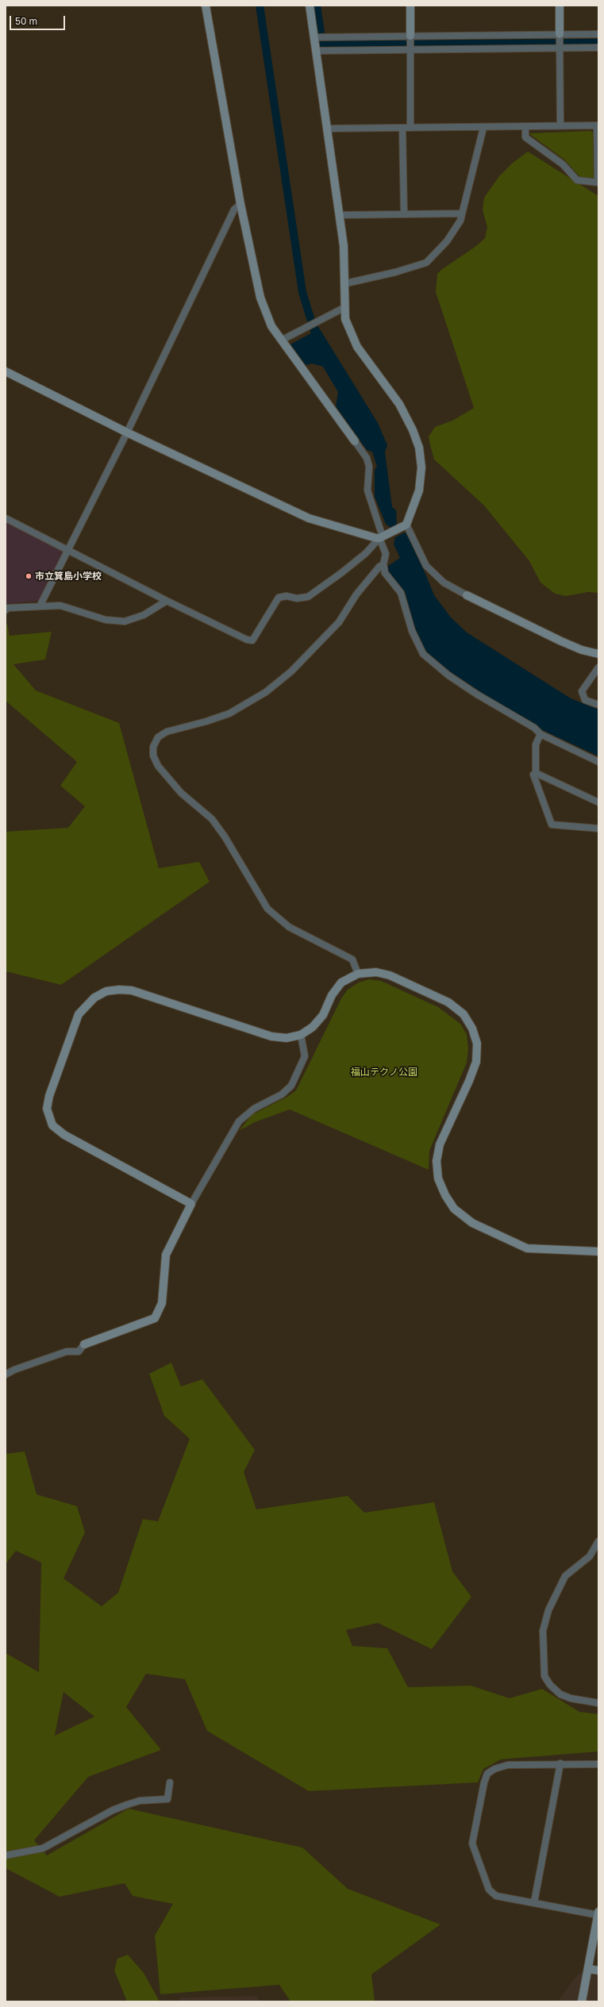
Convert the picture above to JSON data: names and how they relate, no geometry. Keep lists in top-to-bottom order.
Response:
{
  "parks": ["福山テクノ公園"],
  "places": ["市立箕島小学校"],
  "scale_bar": "50 m"
}
